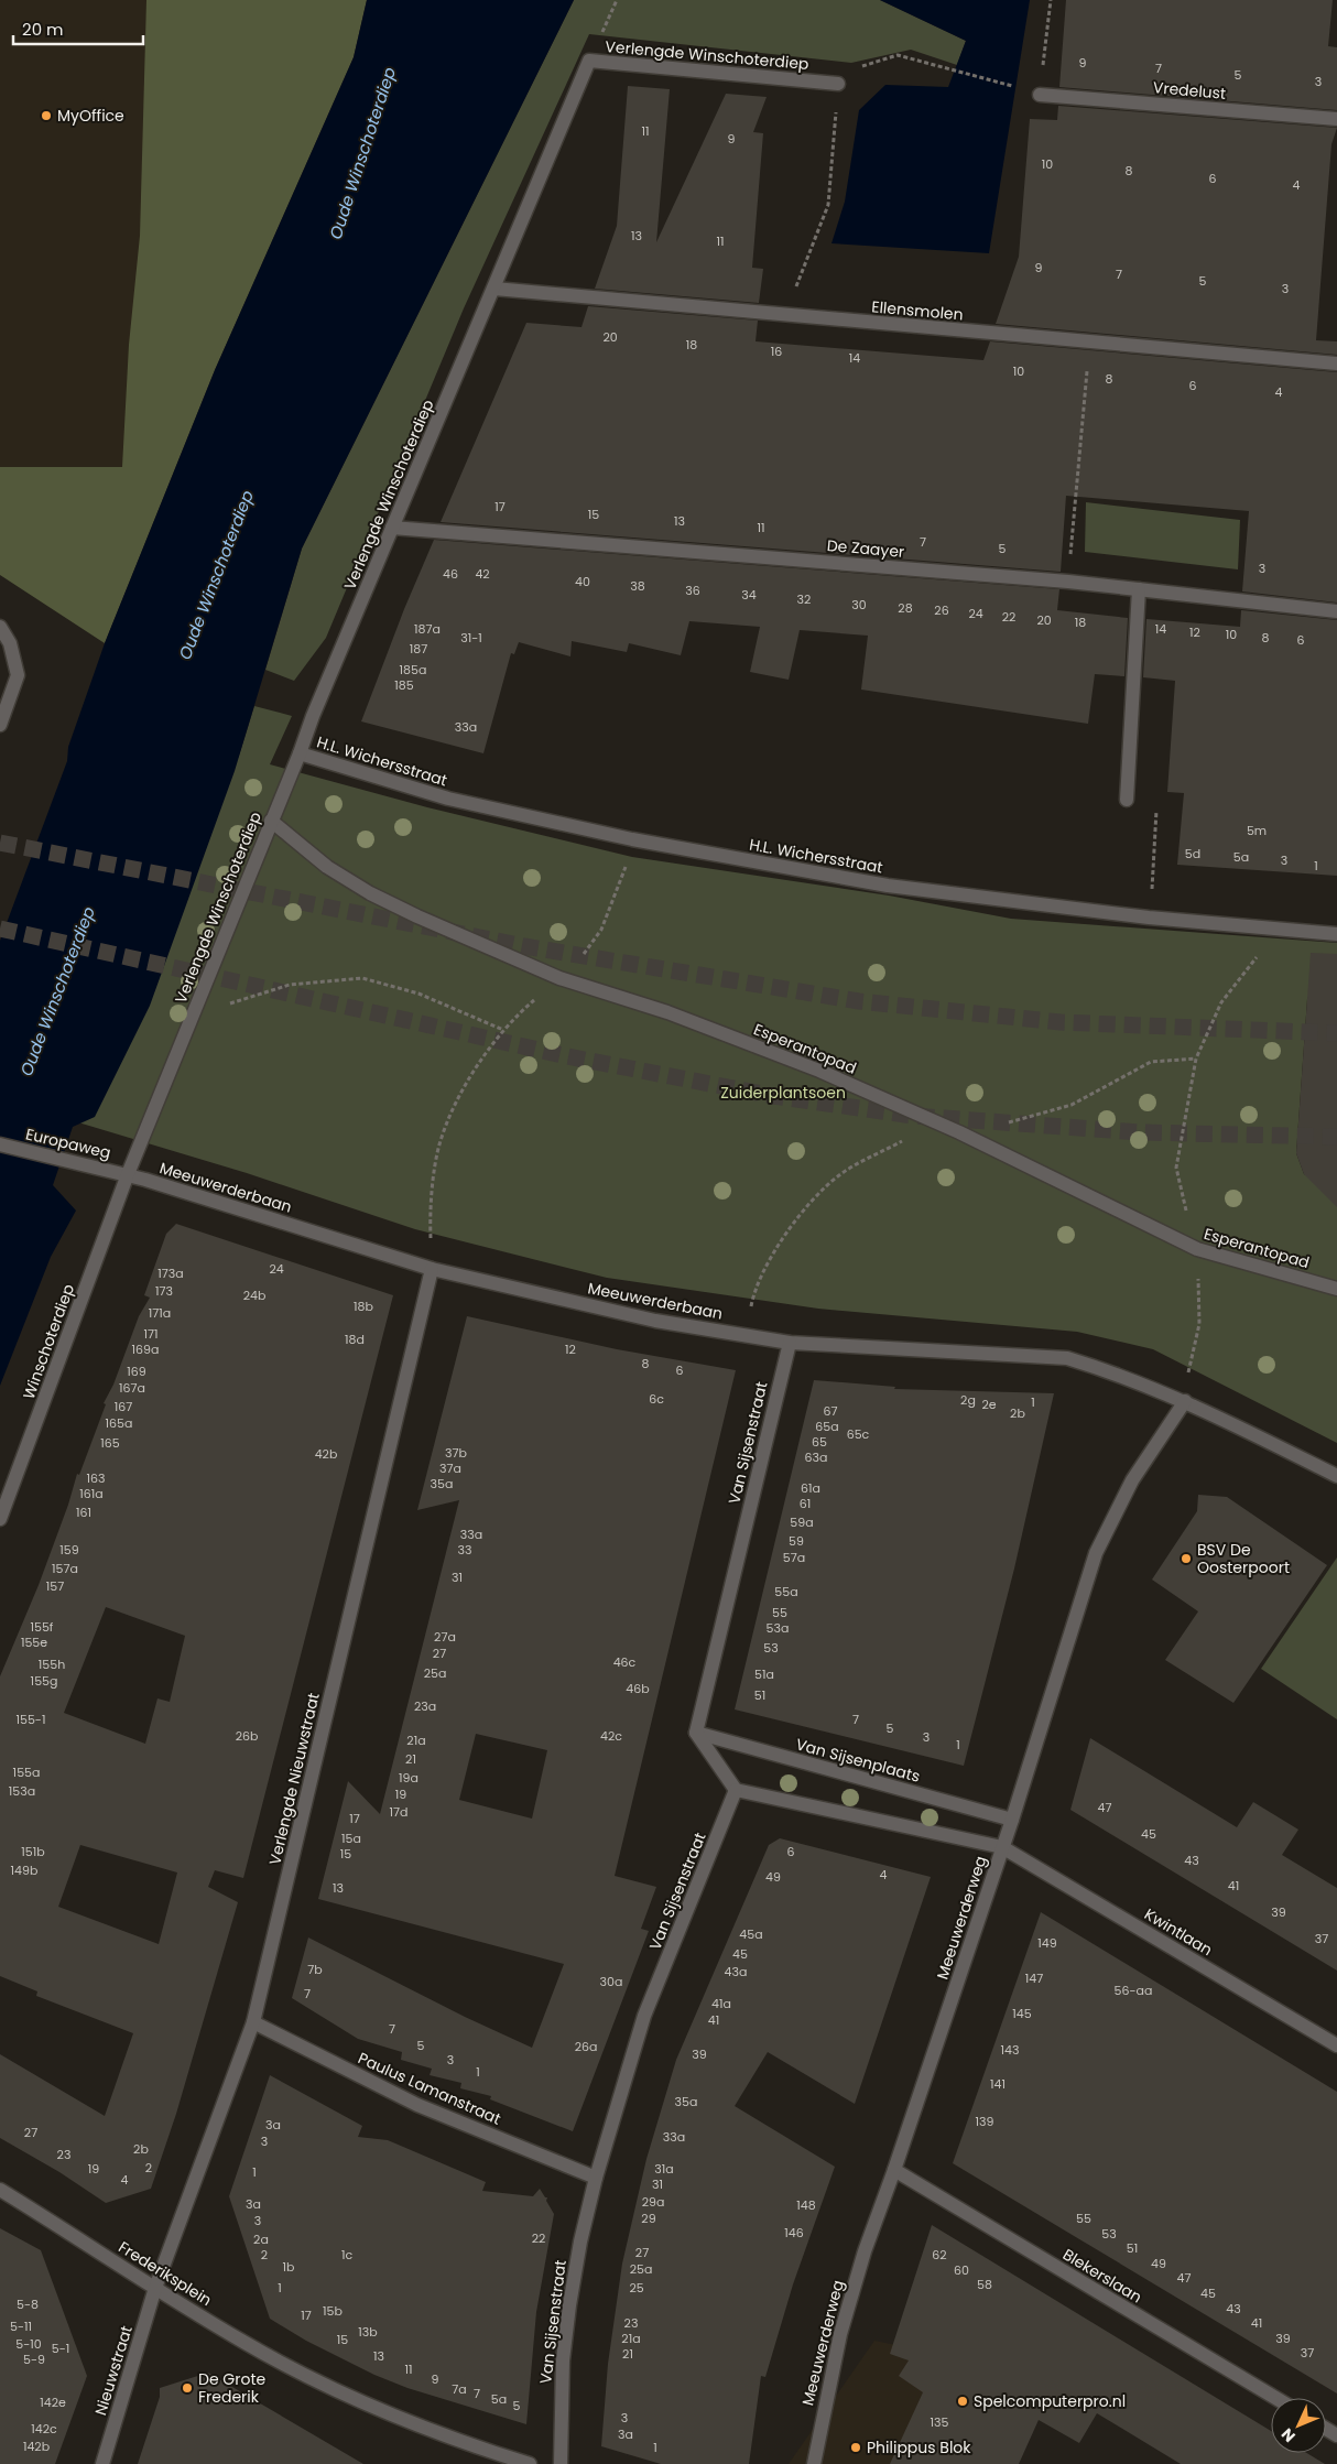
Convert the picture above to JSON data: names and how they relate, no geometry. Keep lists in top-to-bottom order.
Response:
{
  "streets": {
    "street": [
      "Verlengde Winschoterdiep",
      "Vredelust",
      "Ellensmolen",
      "De Zaayer",
      "H.L. Wichersstraat",
      "Esperantopad",
      "Europaweg",
      "Meeuwerderbaan",
      "Winschoterdiep",
      "Van Sijsenstraat",
      "Van Sijsenplaats",
      "Verlengde Nieuwstraat",
      "Meeuwerderweg",
      "Kwintlaan",
      "Paulus Lamanstraat",
      "Frederiksplein",
      "Blekerslaan",
      "Nieuwstraat"
    ]
  },
  "crossings": [
    ["Verlengde Winschoterdiep", "Ellensmolen"],
    ["Verlengde Winschoterdiep", "De Zaayer"],
    ["Verlengde Winschoterdiep", "H.L. Wichersstraat"],
    ["Verlengde Winschoterdiep", "Esperantopad"],
    ["Verlengde Winschoterdiep", "Europaweg"],
    ["Verlengde Winschoterdiep", "Meeuwerderbaan"],
    ["Verlengde Winschoterdiep", "Winschoterdiep"],
    ["Europaweg", "Meeuwerderbaan"],
    ["Europaweg", "Winschoterdiep"],
    ["Meeuwerderbaan", "Winschoterdiep"],
    ["Meeuwerderbaan", "Van Sijsenstraat"],
    ["Meeuwerderbaan", "Verlengde Nieuwstraat"],
    ["Meeuwerderbaan", "Meeuwerderweg"],
    ["Van Sijsenstraat", "Van Sijsenplaats"],
    ["Van Sijsenstraat", "Paulus Lamanstraat"],
    ["Van Sijsenplaats", "Meeuwerderweg"],
    ["Verlengde Nieuwstraat", "Paulus Lamanstraat"],
    ["Verlengde Nieuwstraat", "Frederiksplein"],
    ["Verlengde Nieuwstraat", "Nieuwstraat"],
    ["Meeuwerderweg", "Kwintlaan"],
    ["Meeuwerderweg", "Blekerslaan"],
    ["Frederiksplein", "Nieuwstraat"]
  ],
  "water": ["Oude Winschoterdiep"],
  "parks": ["Zuiderplantsoen"],
  "places": [
    "MyOffice",
    "BSV De Oosterpoort",
    "De Grote Frederik",
    "Spelcomputerpro.nl",
    "Philippus Blok"
  ],
  "house_numbers": [
    "9",
    "7",
    "5",
    "3",
    "11",
    "9",
    "10",
    "8",
    "6",
    "4",
    "13",
    "11",
    "9",
    "7",
    "5",
    "3",
    "20",
    "18",
    "16",
    "14",
    "10",
    "8",
    "6",
    "4",
    "17",
    "15",
    "13",
    "11",
    "7",
    "5",
    "3",
    "46",
    "42",
    "40",
    "38",
    "36",
    "34",
    "32",
    "30",
    "28",
    "26",
    "24",
    "22",
    "20",
    "18",
    "187a",
    "14",
    "12",
    "10",
    "31-1",
    "8",
    "6",
    "187",
    "185a",
    "185",
    "33a",
    "5m",
    "5d",
    "5a",
    "3",
    "1",
    "24",
    "173a",
    "173",
    "24b",
    "18b",
    "171a",
    "171",
    "18d",
    "169a",
    "12",
    "8",
    "6",
    "169",
    "167a",
    "6c",
    "2g",
    "1",
    "2e",
    "167",
    "67",
    "2b",
    "165a",
    "65a",
    "65c",
    "65",
    "165",
    "37b",
    "42b",
    "63a",
    "37a",
    "163",
    "35a",
    "61a",
    "161a",
    "61",
    "161",
    "59a",
    "33a",
    "59",
    "159",
    "33",
    "57a",
    "157a",
    "31",
    "157",
    "55a",
    "55",
    "155f",
    "53a",
    "27a",
    "155e",
    "53",
    "27",
    "46c",
    "155h",
    "25a",
    "51a",
    "155g",
    "46b",
    "51",
    "23a",
    "155-1",
    "7",
    "5",
    "26b",
    "42c",
    "3",
    "21a",
    "1",
    "21",
    "155a",
    "19a",
    "153a",
    "19",
    "47",
    "17d",
    "17",
    "45",
    "15a",
    "151b",
    "6",
    "15",
    "43",
    "149b",
    "4",
    "49",
    "41",
    "13",
    "39",
    "45a",
    "37",
    "149",
    "45",
    "7b",
    "43a",
    "147",
    "30a",
    "56-aa",
    "7",
    "41a",
    "145",
    "41",
    "7",
    "5",
    "26a",
    "143",
    "39",
    "3",
    "1",
    "141",
    "35a",
    "139",
    "3a",
    "27",
    "33a",
    "3",
    "2b",
    "23",
    "2",
    "19",
    "31a",
    "1",
    "4",
    "31",
    "29a",
    "3a",
    "148",
    "29",
    "55",
    "3",
    "146",
    "53",
    "22",
    "2a",
    "51",
    "27",
    "2",
    "1c",
    "62",
    "49",
    "1b",
    "25a",
    "60",
    "47",
    "58",
    "1",
    "25",
    "45",
    "5-8",
    "43",
    "15b",
    "17",
    "23",
    "41",
    "5-11",
    "13b",
    "21a",
    "39",
    "15",
    "5-10",
    "5-1",
    "37",
    "21",
    "13",
    "5-9",
    "11",
    "9",
    "7a",
    "7",
    "5a",
    "142e",
    "5",
    "3",
    "135",
    "142c",
    "3a",
    "142b",
    "1"
  ],
  "scale_bar": "20 m",
  "north": "bottom left"
}
